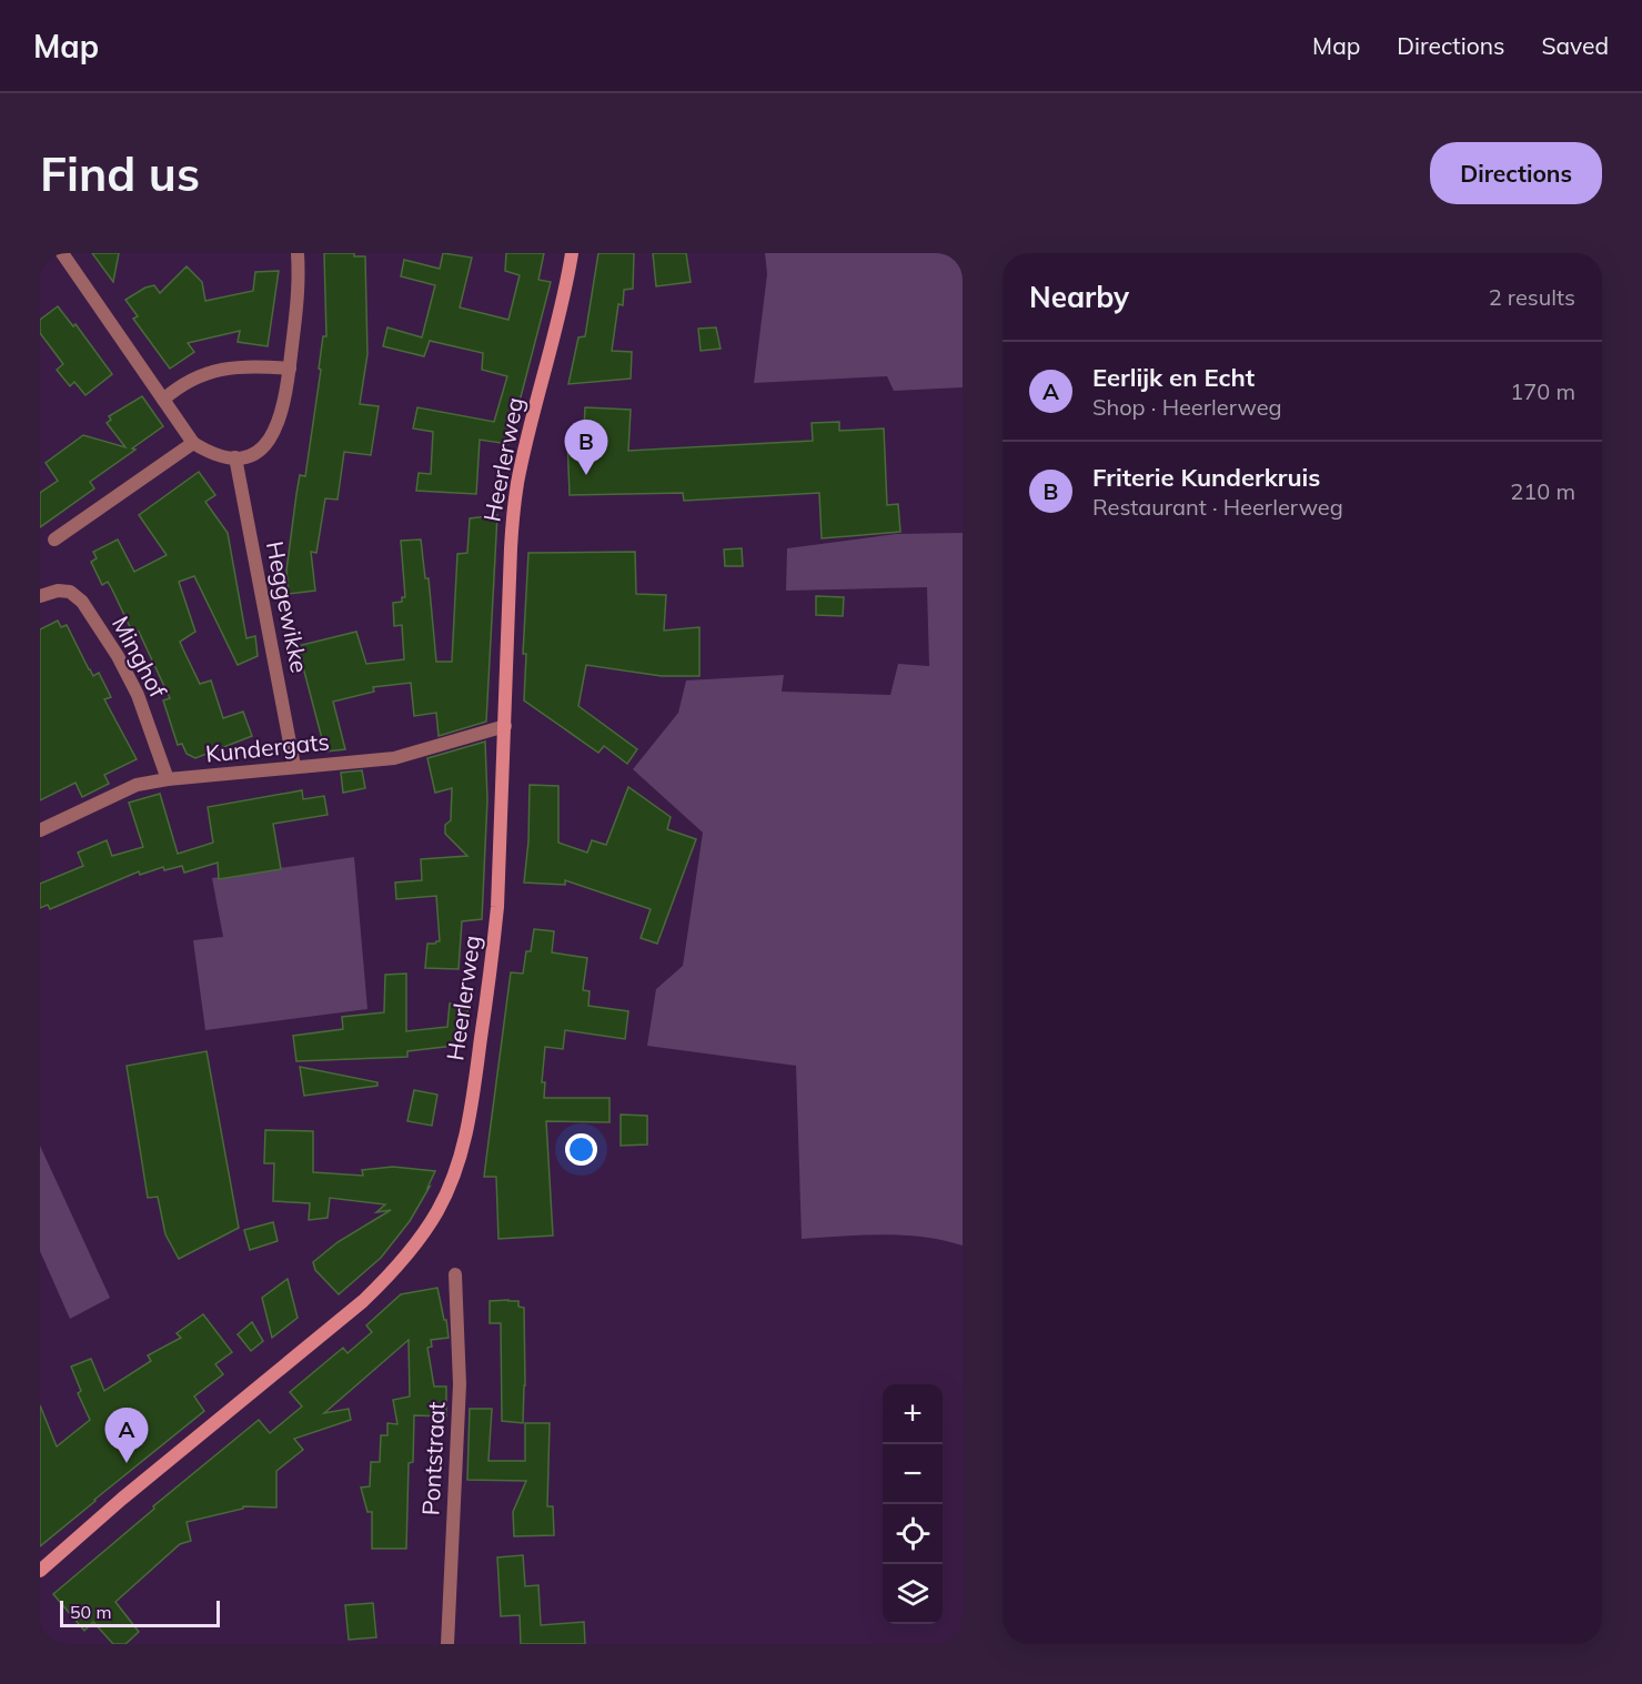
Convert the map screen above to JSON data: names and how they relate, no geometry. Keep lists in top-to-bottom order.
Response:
{
  "streets": {
    "main road": ["Heerlerweg"],
    "street": [
      "Heggewikke",
      "Minghof",
      "Kundergats",
      "Pontstraat"
    ]
  },
  "crossings": [
    ["Heerlerweg", "Kundergats"],
    ["Heggewikke", "Kundergats"],
    ["Minghof", "Kundergats"]
  ],
  "scale_bar": "50 m",
  "page": {
    "header": "Map",
    "nav": ["Map", "Directions", "Saved"],
    "buttons": "Directions",
    "title": "Find us",
    "heading": ["Nearby", "2 results"],
    "list": [
      {
        "mark": "A",
        "name": "Eerlijk en Echt",
        "note": "Shop · Heerlerweg",
        "value": "170 m"
      },
      {
        "mark": "B",
        "name": "Friterie Kunderkruis",
        "note": "Restaurant · Heerlerweg",
        "value": "210 m"
      }
    ],
    "pins": ["B", "A"],
    "map_buttons": ["+", "−"],
    "scale": "50 m"
  }
}
